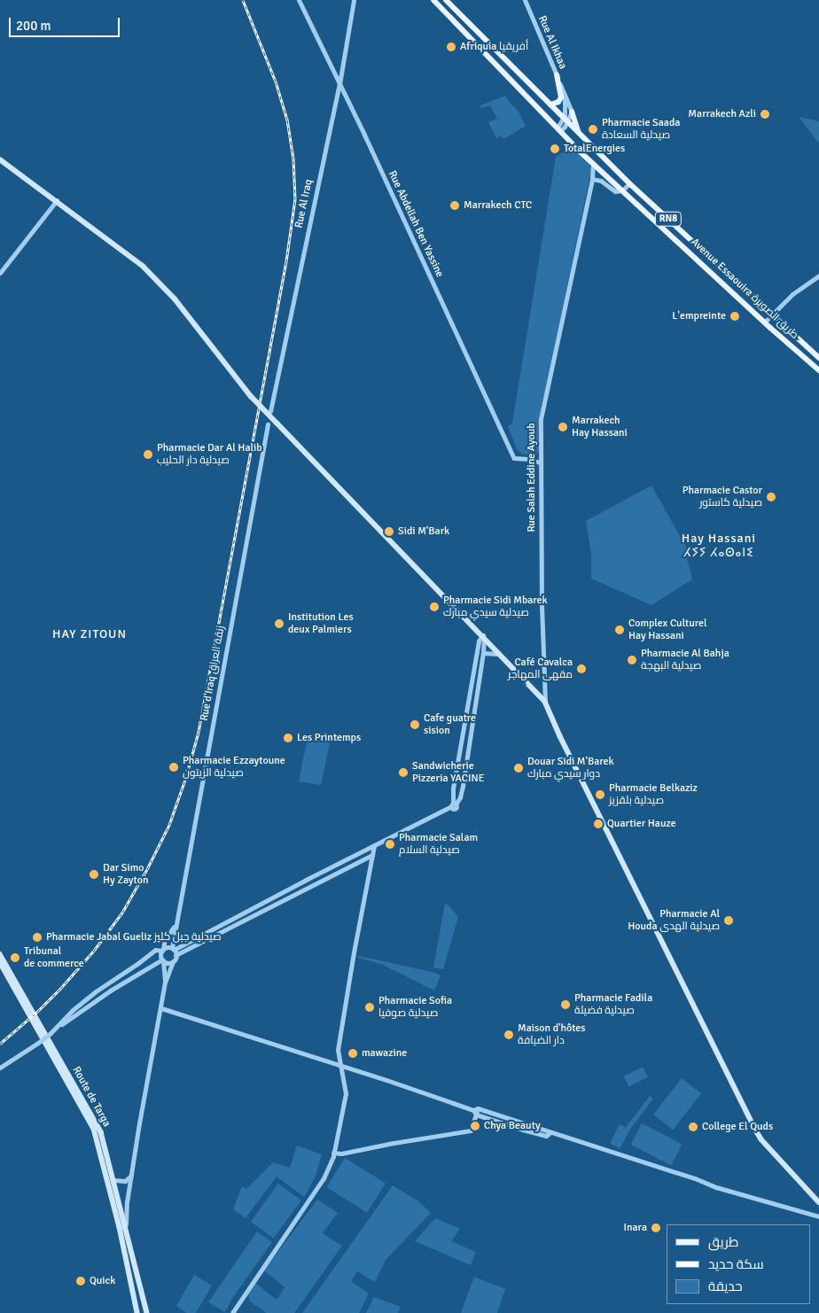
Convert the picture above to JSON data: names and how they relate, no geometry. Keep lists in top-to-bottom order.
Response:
{
  "streets": {
    "main road": ["RN8", "Avenue Essaouira طريق الصويرة", "Route de Targa"],
    "street": [
      "Rue Al Ikhaa",
      "Rue Al Iraq",
      "Rue Abdellah Ben Yassine",
      "Rue Salah Eddine Ayoub",
      "Rue d'Iraq زنقة العراق"
    ]
  },
  "crossings": [
    ["Rue Al Ikhaa", "Avenue Essaouira طريق الصويرة"],
    ["Rue Al Iraq", "Rue Abdellah Ben Yassine"],
    ["Rue Abdellah Ben Yassine", "Rue Salah Eddine Ayoub"],
    ["Avenue Essaouira طريق الصويرة", "Rue Salah Eddine Ayoub"]
  ],
  "districts": ["Hay Hassani ⵃⵢⵢ ⵃⴰⵙⴰⵏⵉ", "HAY ZITOUN"],
  "places": [
    "Afriquia أفريقيا",
    "Marrakech Azli",
    "Pharmacie Saada صيدلية السعادة",
    "TotalEnergies",
    "Marrakech CTC",
    "L'empreinte",
    "Marrakech Hay Hassani",
    "Pharmacie Dar Al Halib صيدلية دار الحليب",
    "Pharmacie Castor صيدلية كاستور",
    "Sidi M'Bark",
    "Pharmacie Sidi Mbarek صيدلية سيدي مبارك",
    "Institution Les deux Palmiers",
    "Complex Culturel Hay Hassani",
    "Pharmacie Al Bahja صيدلية البهجة",
    "Café Cavalca مقهى المهاجر",
    "Cafe guatre sision",
    "Les Printemps",
    "Pharmacie Ezzaytoune صيدلية الزيتون",
    "Douar Sidi M'Barek دوار سيدي مبارك",
    "Sandwicherie Pizzeria YACINE",
    "Pharmacie Belkaziz صيدلية بلقزيز",
    "Quartier Hauze",
    "Pharmacie Salam صيدلية السلام",
    "Dar Simo Hy Zayton",
    "Pharmacie Al Houda صيدلية الهدى",
    "Pharmacie Jabal Gueliz صيدلية جبل كليز",
    "Tribunal de commerce",
    "Pharmacie Fadila صيدلية فضيلة",
    "Pharmacie Sofia صيدلية صوفيا",
    "Maison d'hôtes دار الضيافة",
    "mawazine",
    "Chya Beauty",
    "College El Quds",
    "Inara",
    "Quick"
  ],
  "legend": ["طريق", "سكة حديد", "حديقة"],
  "scale_bar": "200 m"
}
